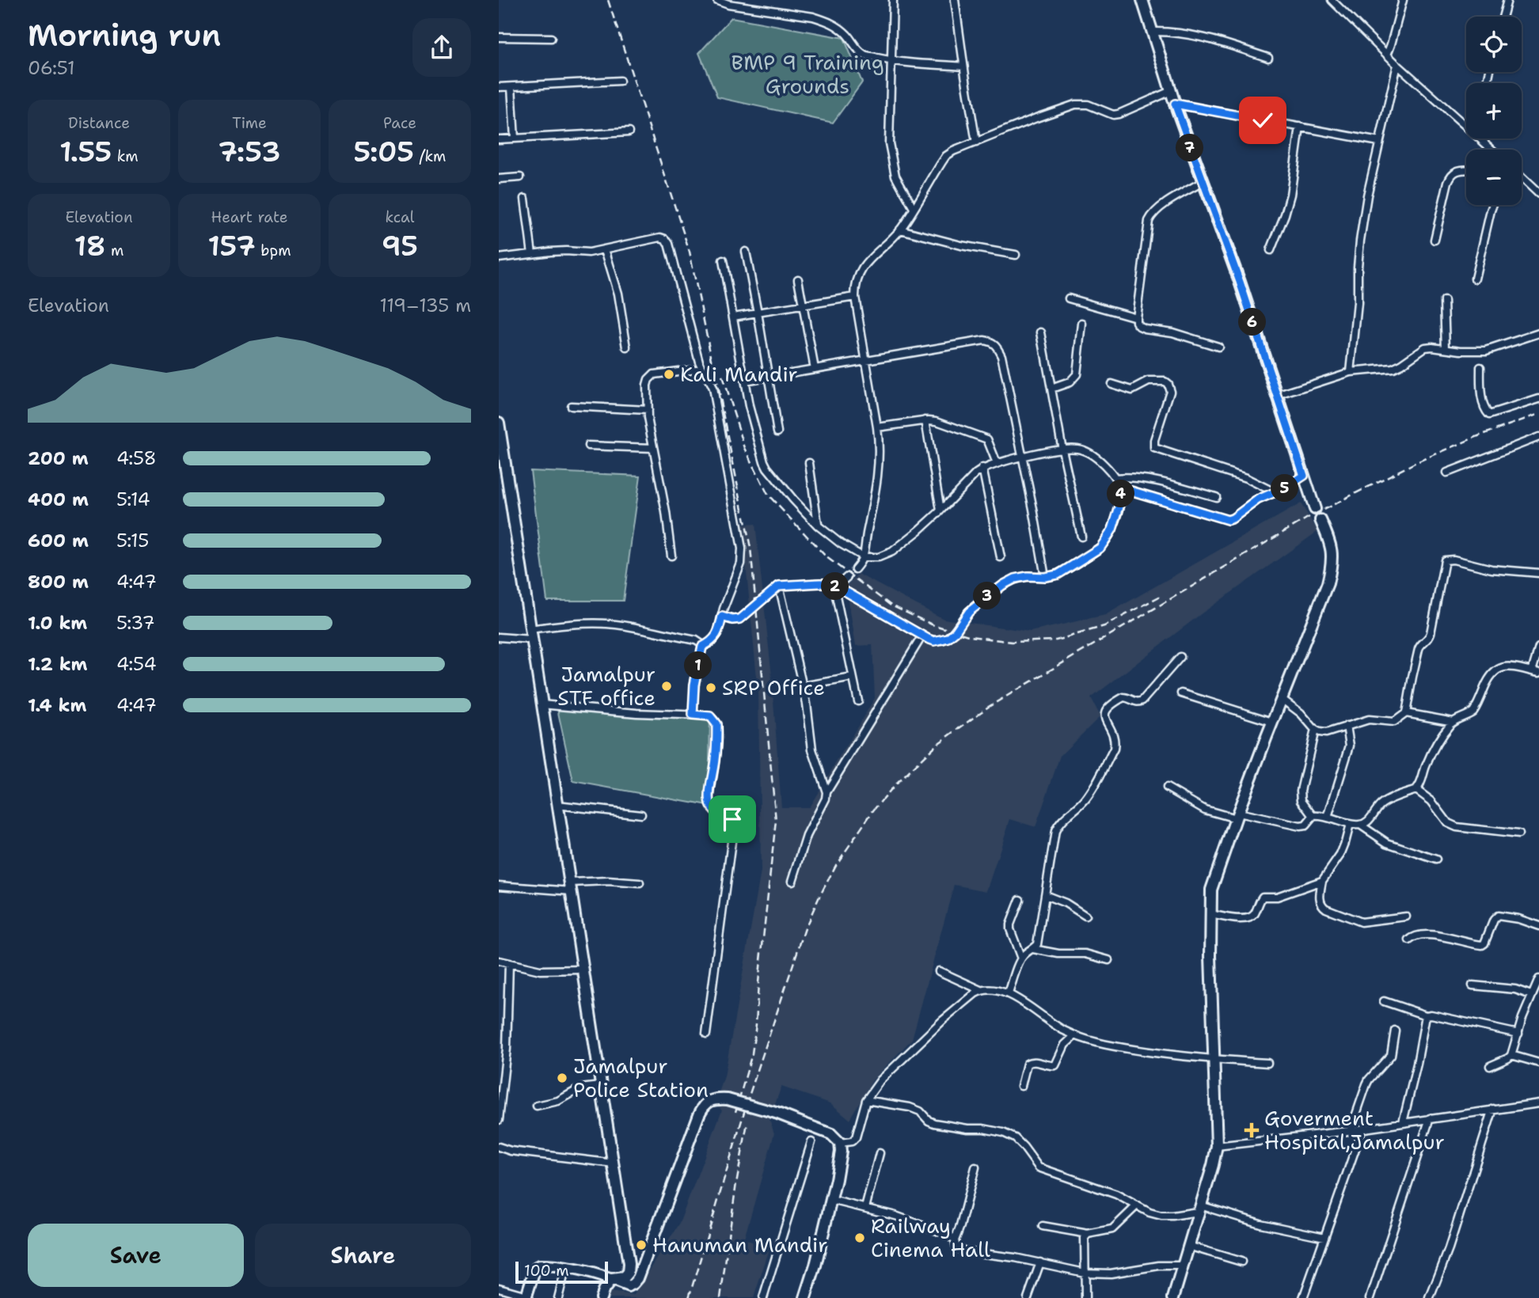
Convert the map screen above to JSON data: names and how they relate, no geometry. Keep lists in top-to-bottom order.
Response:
{
  "parks": ["BMP 9 Training Grounds"],
  "places": {
    "other": [
      "Kali Mandir",
      "Jamalpur STF office",
      "SRP Office",
      "Jamalpur Police Station",
      "Railway Cinema Hall",
      "Hanuman Mandir"
    ],
    "health": ["Goverment Hospital,Jamalpur"]
  },
  "scale_bar": "100 m",
  "page": {
    "heading": ["Morning run", "06:51"],
    "map_buttons": ["+", "−"],
    "stats": [
      ["Distance", "1.55 km"],
      ["Time", "7:53"],
      ["Pace", "5:05 /km"],
      ["Elevation", "18 m"],
      ["Heart rate", "157 bpm"],
      ["kcal", "95"]
    ],
    "pins": [
      "7",
      "6",
      "5",
      "4",
      "2",
      "3",
      "1"
    ],
    "chart": ["Elevation", "119–135 m"],
    "list": [
      {
        "name": "200 m",
        "note": "4:58"
      },
      {
        "name": "400 m",
        "note": "5:14"
      },
      {
        "name": "600 m",
        "note": "5:15"
      },
      {
        "name": "800 m",
        "note": "4:47"
      },
      {
        "name": "1.0 km",
        "note": "5:37"
      },
      {
        "name": "1.2 km",
        "note": "4:54"
      },
      {
        "name": "1.4 km",
        "note": "4:47"
      }
    ],
    "buttons": ["Save", "Share"],
    "scale": "100 m"
  }
}
